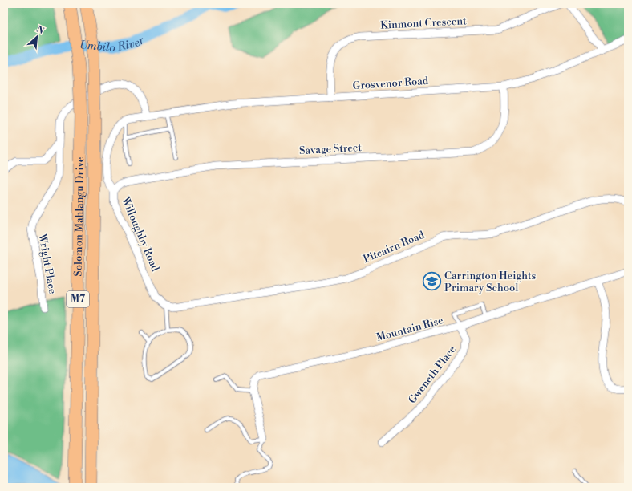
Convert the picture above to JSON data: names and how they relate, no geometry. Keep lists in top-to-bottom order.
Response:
{
  "streets": {
    "highway": ["Solomon Mahlangu Drive", "M7"],
    "street": [
      "Kinmont Crescent",
      "Grosvenor Road",
      "Savage Street",
      "Willoughby Road",
      "Pitcairn Road",
      "Wright Place",
      "Mountain Rise",
      "Gweneth Place"
    ]
  },
  "crossings": [
    ["Kinmont Crescent", "Grosvenor Road"],
    ["Grosvenor Road", "Savage Street"],
    ["Grosvenor Road", "Wright Place"],
    ["Savage Street", "Willoughby Road"],
    ["Willoughby Road", "Pitcairn Road"],
    ["Mountain Rise", "Gweneth Place"]
  ],
  "water": ["Umbilo River"],
  "places": {
    "school or university": ["Carrington Heights Primary School"]
  },
  "north": "top right"
}
